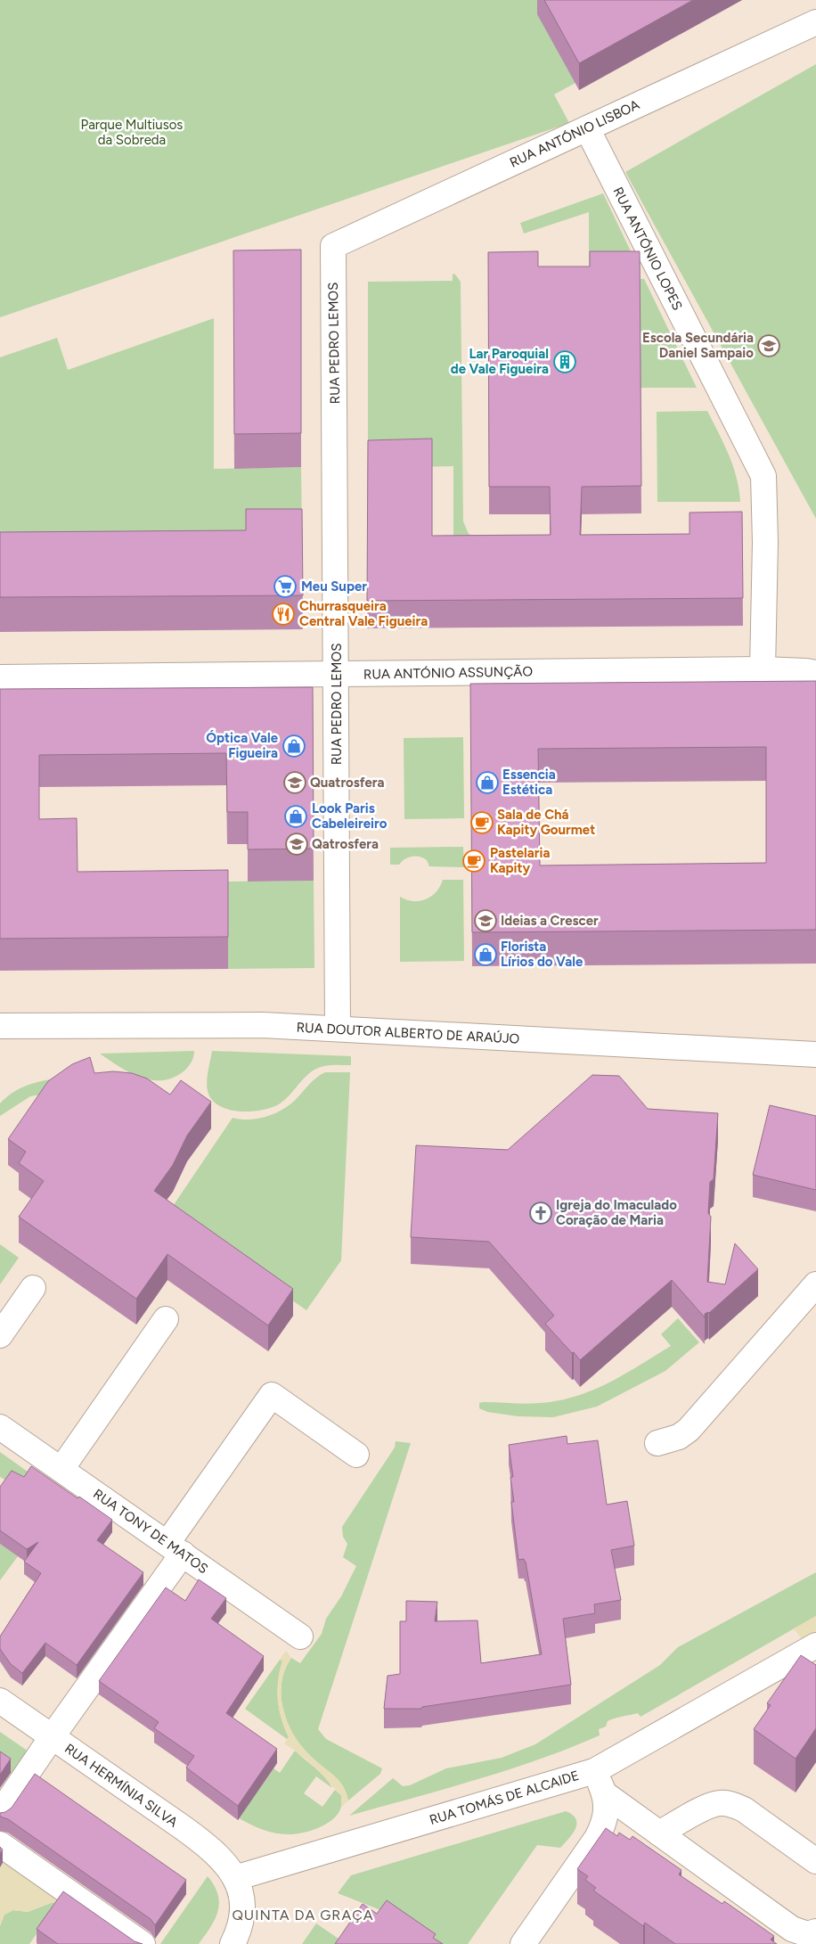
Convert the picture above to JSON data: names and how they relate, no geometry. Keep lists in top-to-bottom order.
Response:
{
  "streets": {
    "street": [
      "RUA ANTÓNIO LISBOA",
      "RUA ANTÓNIO LOPES",
      "RUA PEDRO LEMOS",
      "RUA ANTÓNIO ASSUNÇÃO",
      "RUA DOUTOR ALBERTO DE ARAÚJO",
      "RUA TONY DE MATOS",
      "RUA HERMÍNIA SILVA",
      "RUA TOMÁS DE ALCAIDE"
    ]
  },
  "crossings": [
    ["RUA ANTÓNIO LISBOA", "RUA ANTÓNIO LOPES"],
    ["RUA ANTÓNIO LISBOA", "RUA PEDRO LEMOS"],
    ["RUA ANTÓNIO LOPES", "RUA ANTÓNIO ASSUNÇÃO"],
    ["RUA PEDRO LEMOS", "RUA ANTÓNIO ASSUNÇÃO"],
    ["RUA PEDRO LEMOS", "RUA DOUTOR ALBERTO DE ARAÚJO"],
    ["RUA HERMÍNIA SILVA", "RUA TOMÁS DE ALCAIDE"]
  ],
  "districts": ["QUINTA DA GRAÇA"],
  "parks": ["Parque Multiusos da Sobreda"],
  "places": {
    "school or university": [
      "Escola Secundária Daniel Sampaio",
      "Quatrosfera",
      "Qatrosfera",
      "Ideias a Crescer"
    ],
    "building": ["Lar Paroquial de Vale Figueira"],
    "supermarket": ["Meu Super"],
    "restaurant": ["Churrasqueira Central Vale Figueira"],
    "shop": [
      "Óptica Vale Figueira",
      "Essencia Estética",
      "Look Paris Cabeleireiro",
      "Florista Lírios do Vale"
    ],
    "cafe": ["Sala de Chá Kapity Gourmet", "Pastelaria Kapity"],
    "church": ["Igreja do Imaculado Coração de Maria"]
  }
}
